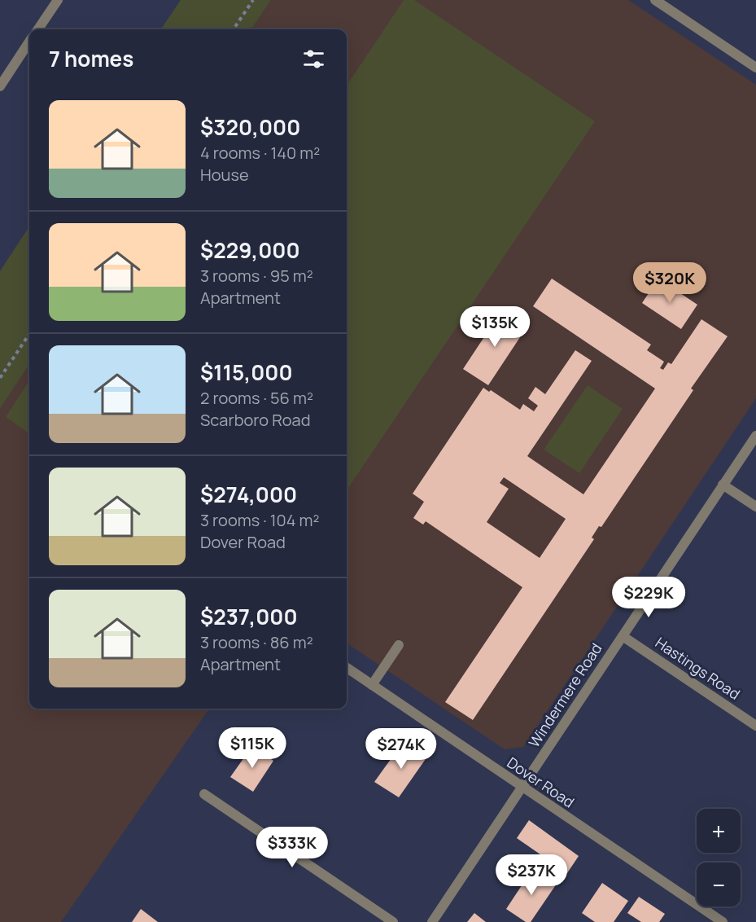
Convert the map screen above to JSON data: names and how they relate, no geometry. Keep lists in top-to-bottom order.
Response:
{
  "streets": {
    "street": ["Hastings Road", "Windermere Road", "Dover Road"]
  },
  "crossings": [
    ["Hastings Road", "Windermere Road"],
    ["Windermere Road", "Dover Road"]
  ],
  "page": {
    "heading": "7 homes",
    "list": [
      {
        "name": "$320,000",
        "note": "4 rooms · 140 m² · House"
      },
      {
        "name": "$229,000",
        "note": "3 rooms · 95 m² · Apartment"
      },
      {
        "name": "$115,000",
        "note": "2 rooms · 56 m² · Scarboro Road"
      },
      {
        "name": "$274,000",
        "note": "3 rooms · 104 m² · Dover Road"
      },
      {
        "name": "$237,000",
        "note": "3 rooms · 86 m² · Apartment"
      }
    ],
    "price": [
      "$320K",
      "$135K",
      "$229K",
      "$115K",
      "$274K",
      "$333K",
      "$237K"
    ],
    "map_buttons": ["+", "−"]
  }
}
